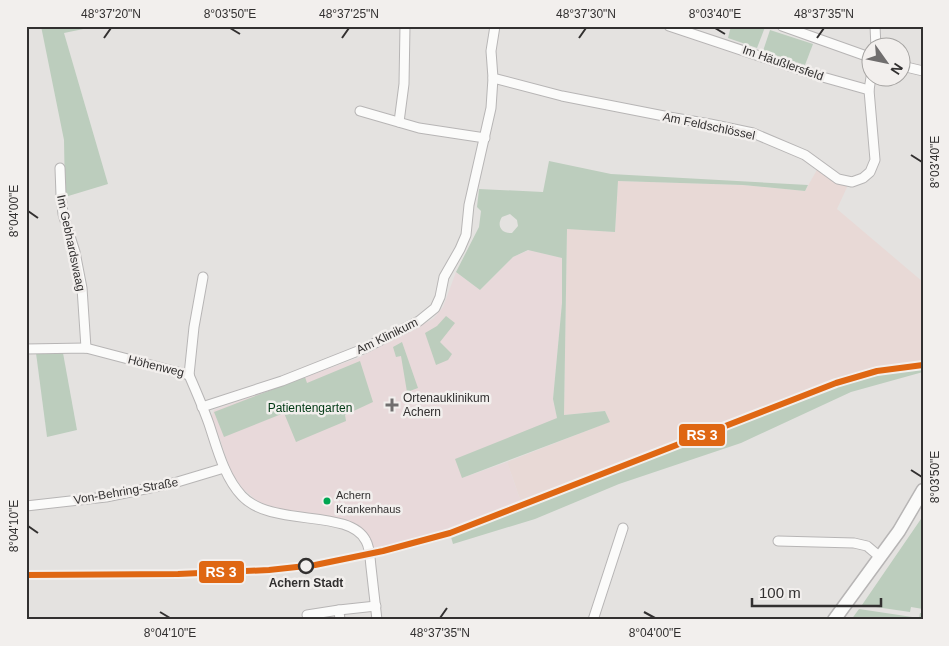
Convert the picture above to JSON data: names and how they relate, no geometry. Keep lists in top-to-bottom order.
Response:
{
  "streets": {
    "street": [
      "Im Häußlersfeld",
      "Am Feldschlössel",
      "Im Gebhardswaag",
      "Am Klinikum",
      "Höhenweg",
      "Von-Behring-Straße"
    ]
  },
  "crossings": [
    ["Im Häußlersfeld", "Am Feldschlössel"],
    ["Am Feldschlössel", "Am Klinikum"],
    ["Im Gebhardswaag", "Höhenweg"]
  ],
  "parks": ["Patientengarten"],
  "places": {
    "health": ["Ortenauklinikum Achern"],
    "other": ["Achern Krankenhaus", "Achern Stadt"]
  },
  "scale_bar": "100 m",
  "north": "bottom right",
  "coordinates": [
    "48°37'20\"N",
    "8°03'50\"E",
    "48°37'25\"N",
    "48°37'30\"N",
    "8°03'40\"E",
    "48°37'35\"N",
    "8°04'00\"E",
    "8°04'10\"E"
  ]
}
